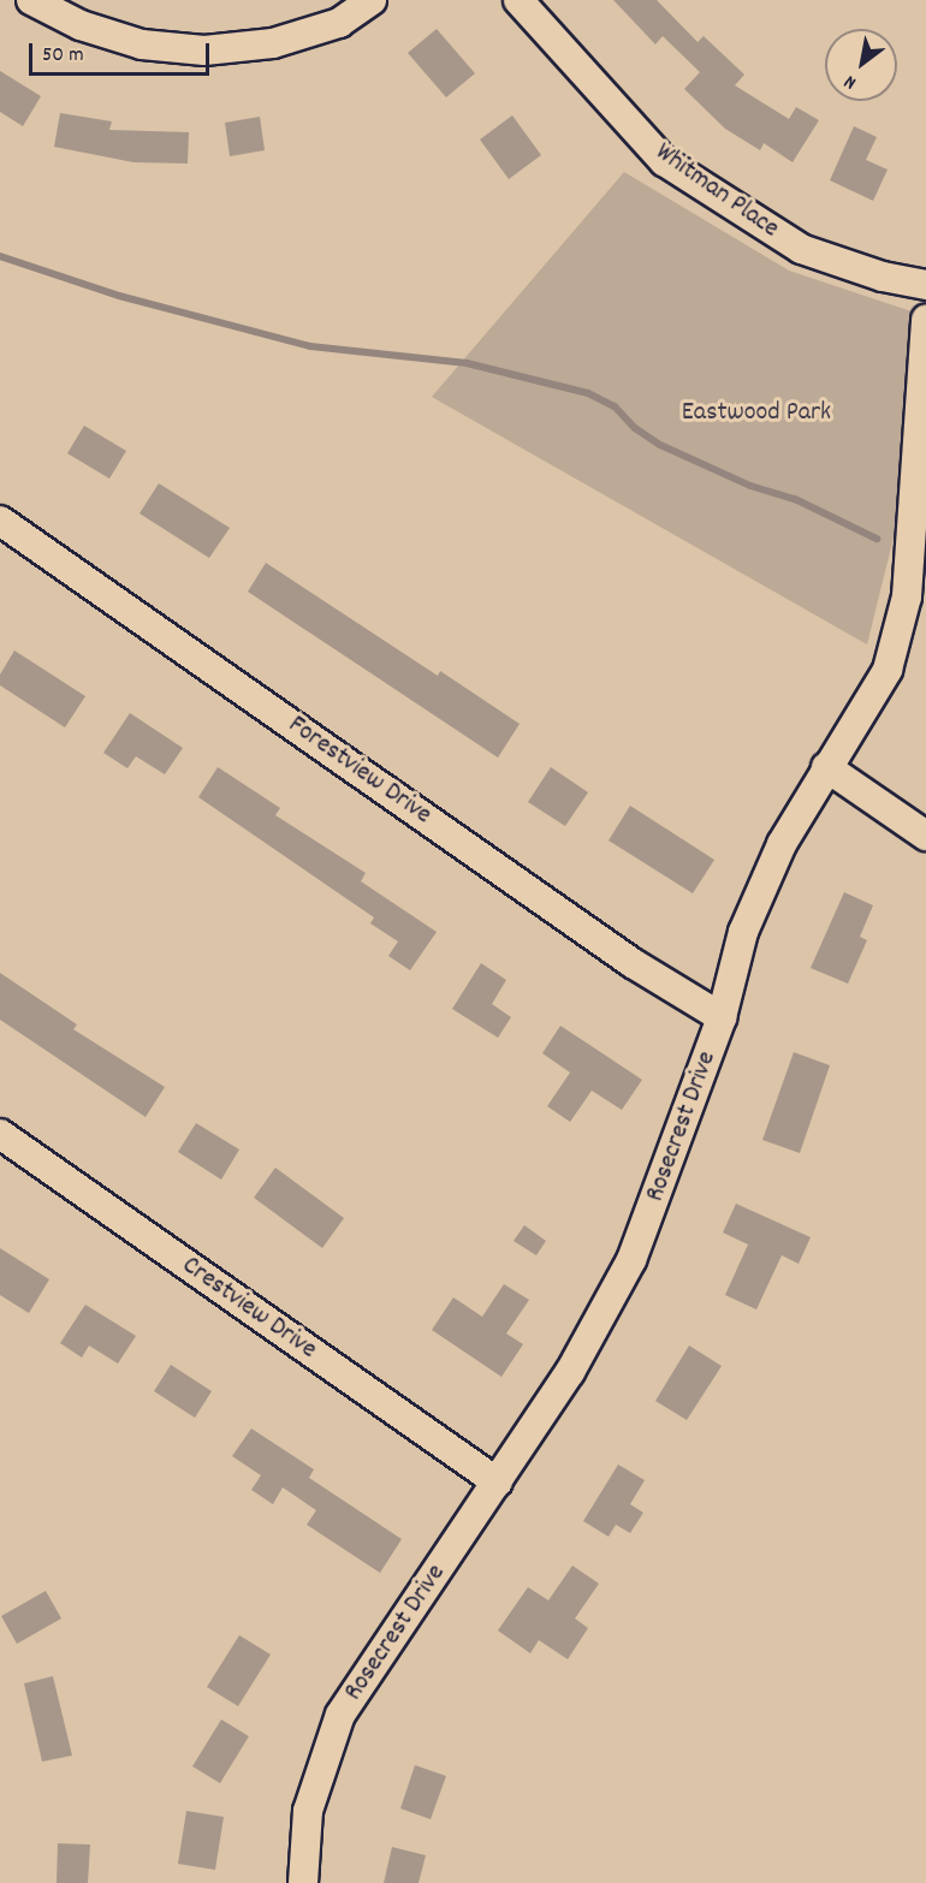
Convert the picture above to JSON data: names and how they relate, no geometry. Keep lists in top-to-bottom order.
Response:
{
  "streets": {
    "street": [
      "Whitman Place",
      "Forestview Drive",
      "Rosecrest Drive",
      "Crestview Drive"
    ]
  },
  "crossings": [
    ["Forestview Drive", "Rosecrest Drive"],
    ["Rosecrest Drive", "Crestview Drive"]
  ],
  "parks": ["Eastwood Park"],
  "scale_bar": "50 m",
  "north": "bottom left"
}
